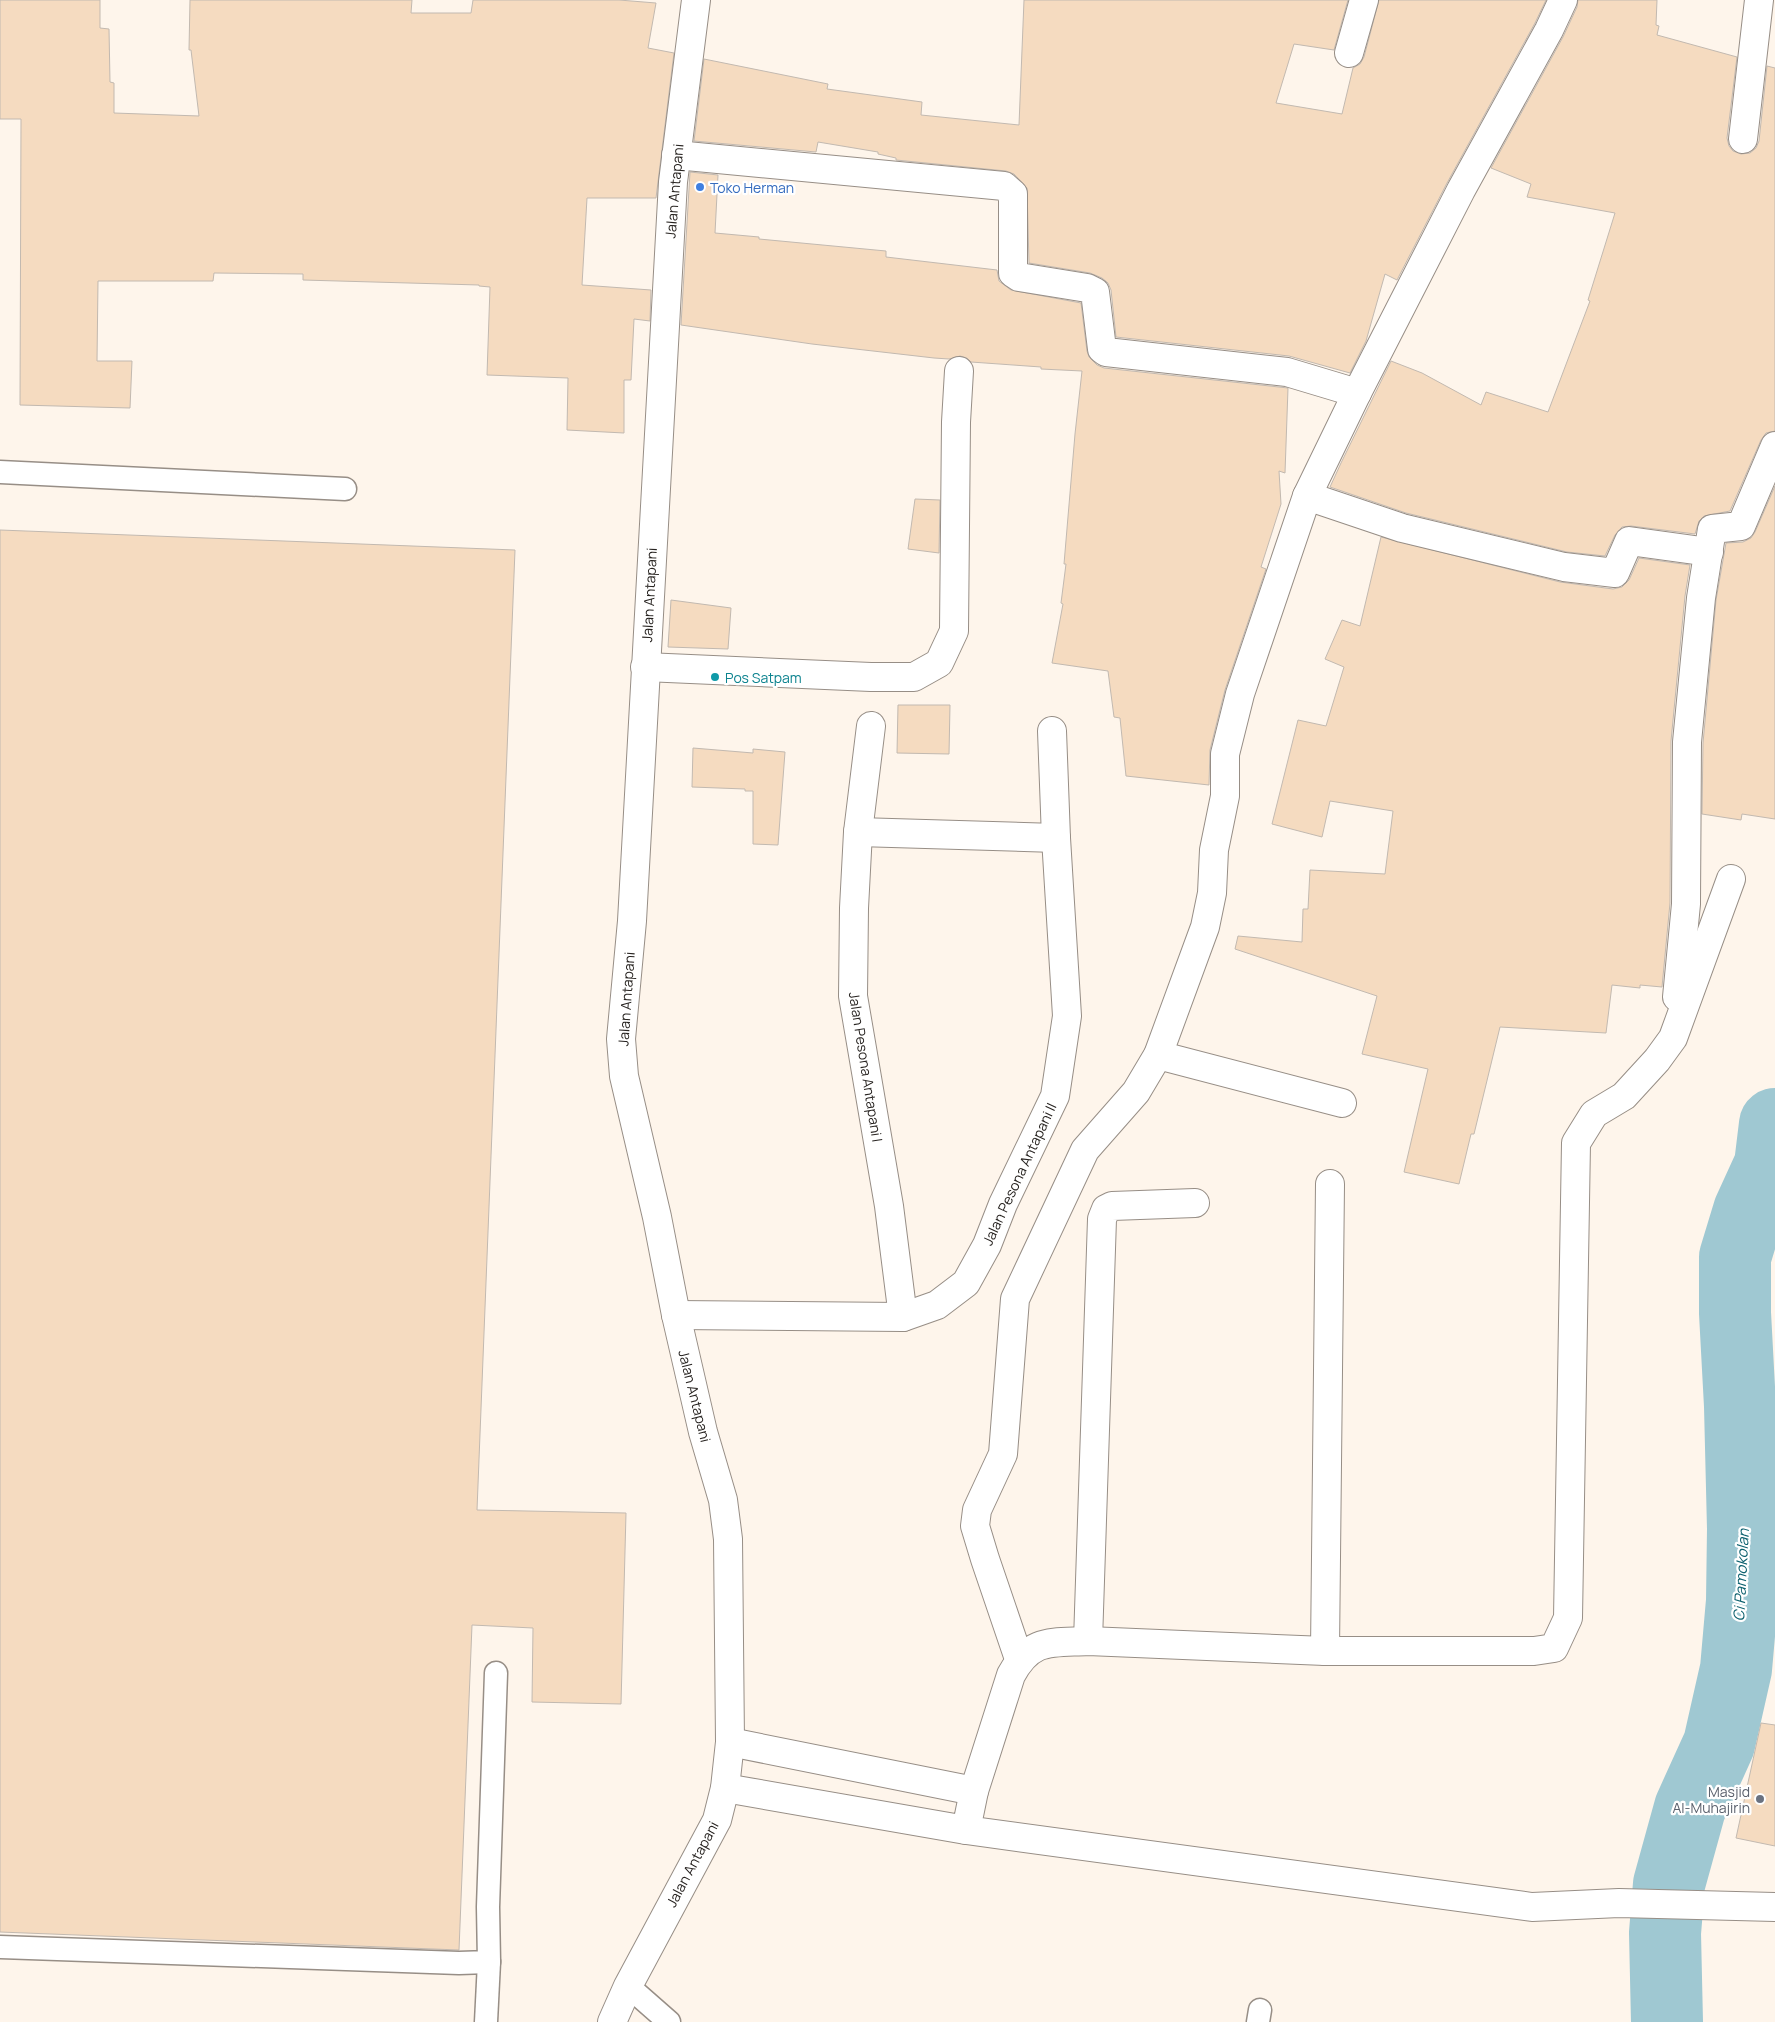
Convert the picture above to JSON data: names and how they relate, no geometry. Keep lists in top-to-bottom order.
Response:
{
  "streets": {
    "street": ["Jalan Antapani", "Jalan Pesona Antapani I", "Jalan Pesona Antapani II"]
  },
  "crossings": [
    ["Jalan Antapani", "Jalan Pesona Antapani II"],
    ["Jalan Pesona Antapani I", "Jalan Pesona Antapani II"]
  ],
  "water": ["Ci Pamokolan"],
  "places": ["Toko Herman", "Pos Satpam", "Masjid Al-Muhajirin"]
}
